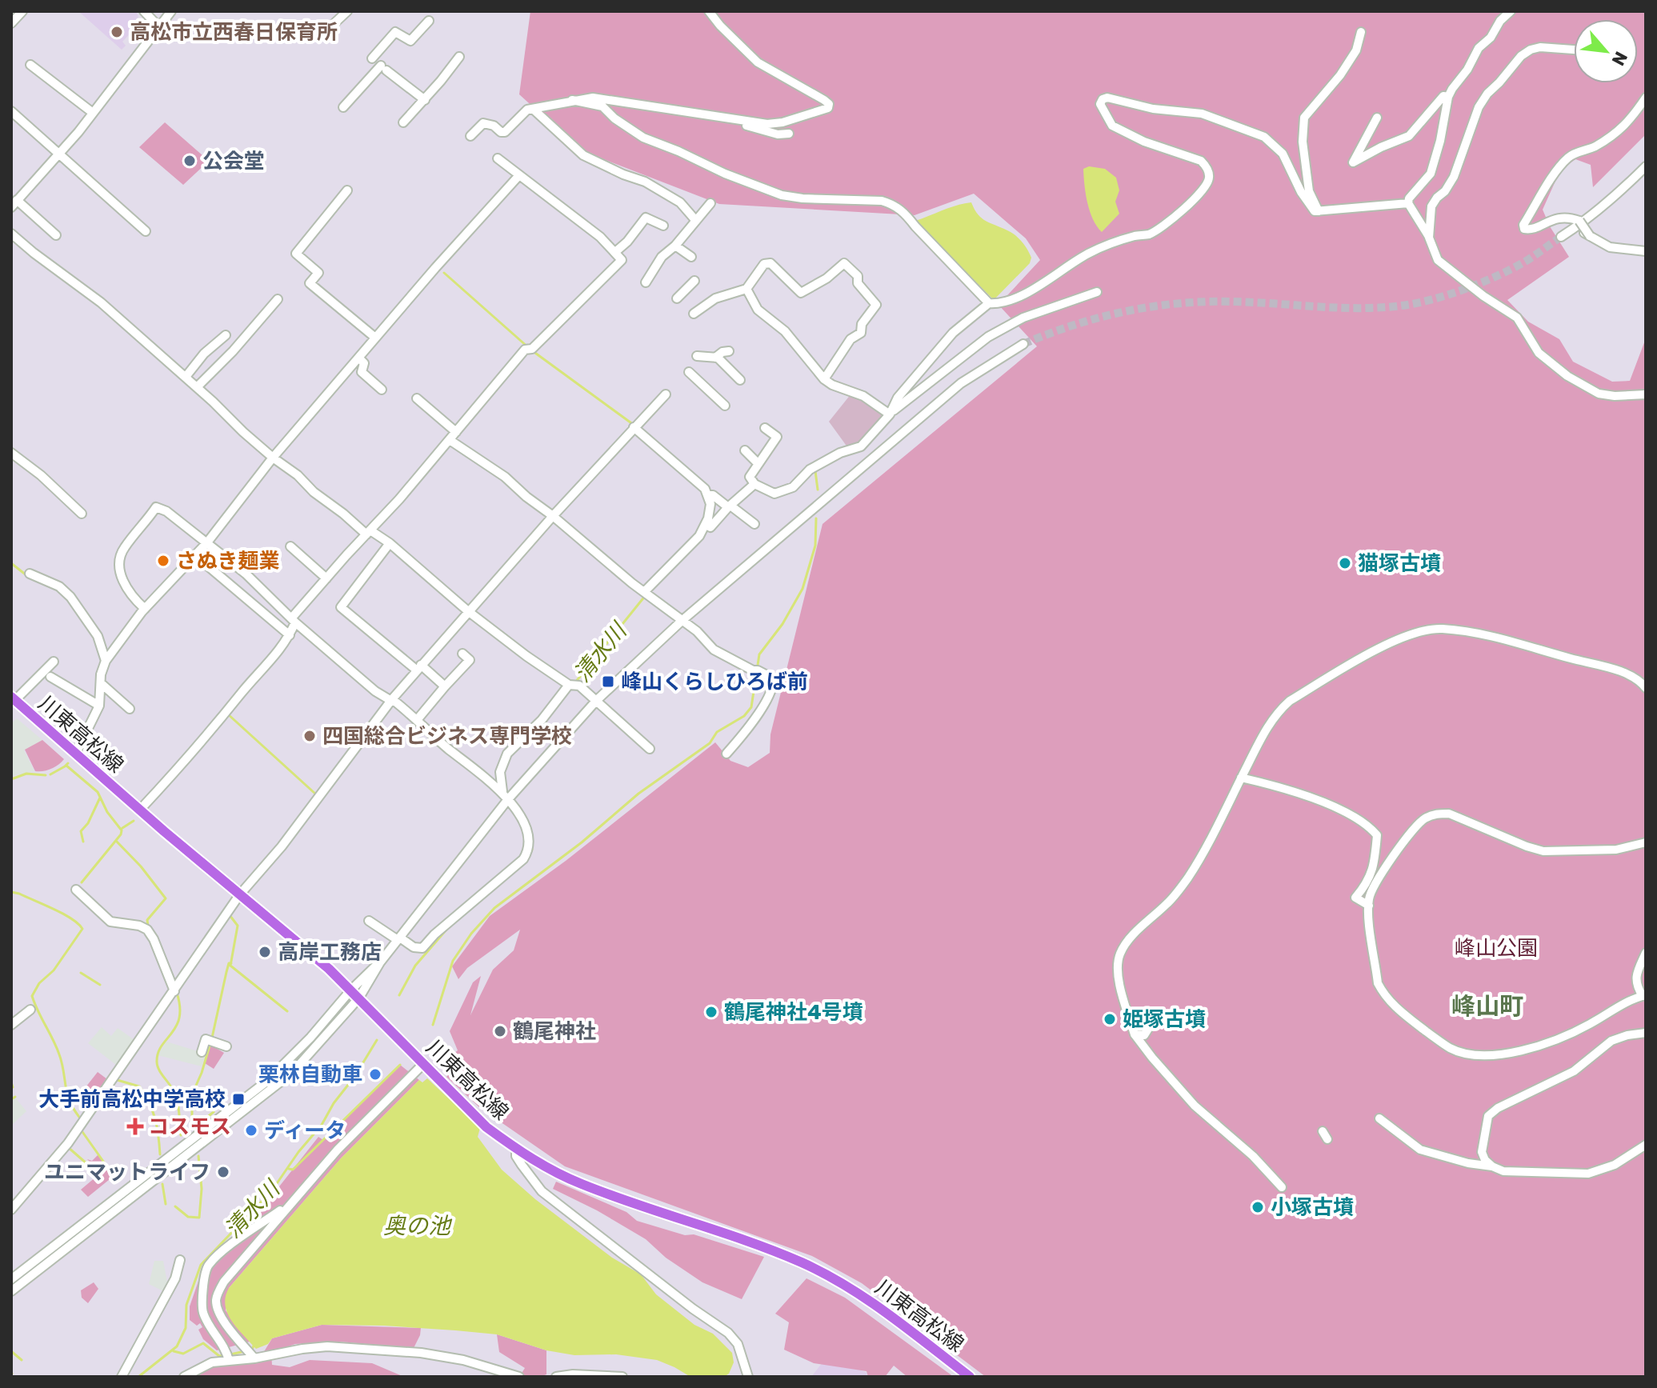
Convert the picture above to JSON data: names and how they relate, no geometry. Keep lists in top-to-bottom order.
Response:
{
  "streets": {
    "main road": ["川東高松線"]
  },
  "districts": ["峰山町"],
  "water": ["清水川", "奥の池"],
  "parks": ["峰山公園"],
  "places": {
    "other": [
      "高松市立西春日保育所",
      "公会堂",
      "さぬき麺業",
      "猫塚古墳",
      "四国総合ビジネス専門学校",
      "高岸工務店",
      "鶴尾神社4号墳",
      "姫塚古墳",
      "鶴尾神社",
      "栗林自動車",
      "ディータ",
      "ユニマットライフ",
      "小塚古墳"
    ],
    "transit": ["峰山くらしひろば前", "大手前高松中学高校"],
    "health": ["コスモス"]
  },
  "north": "bottom right"
}
